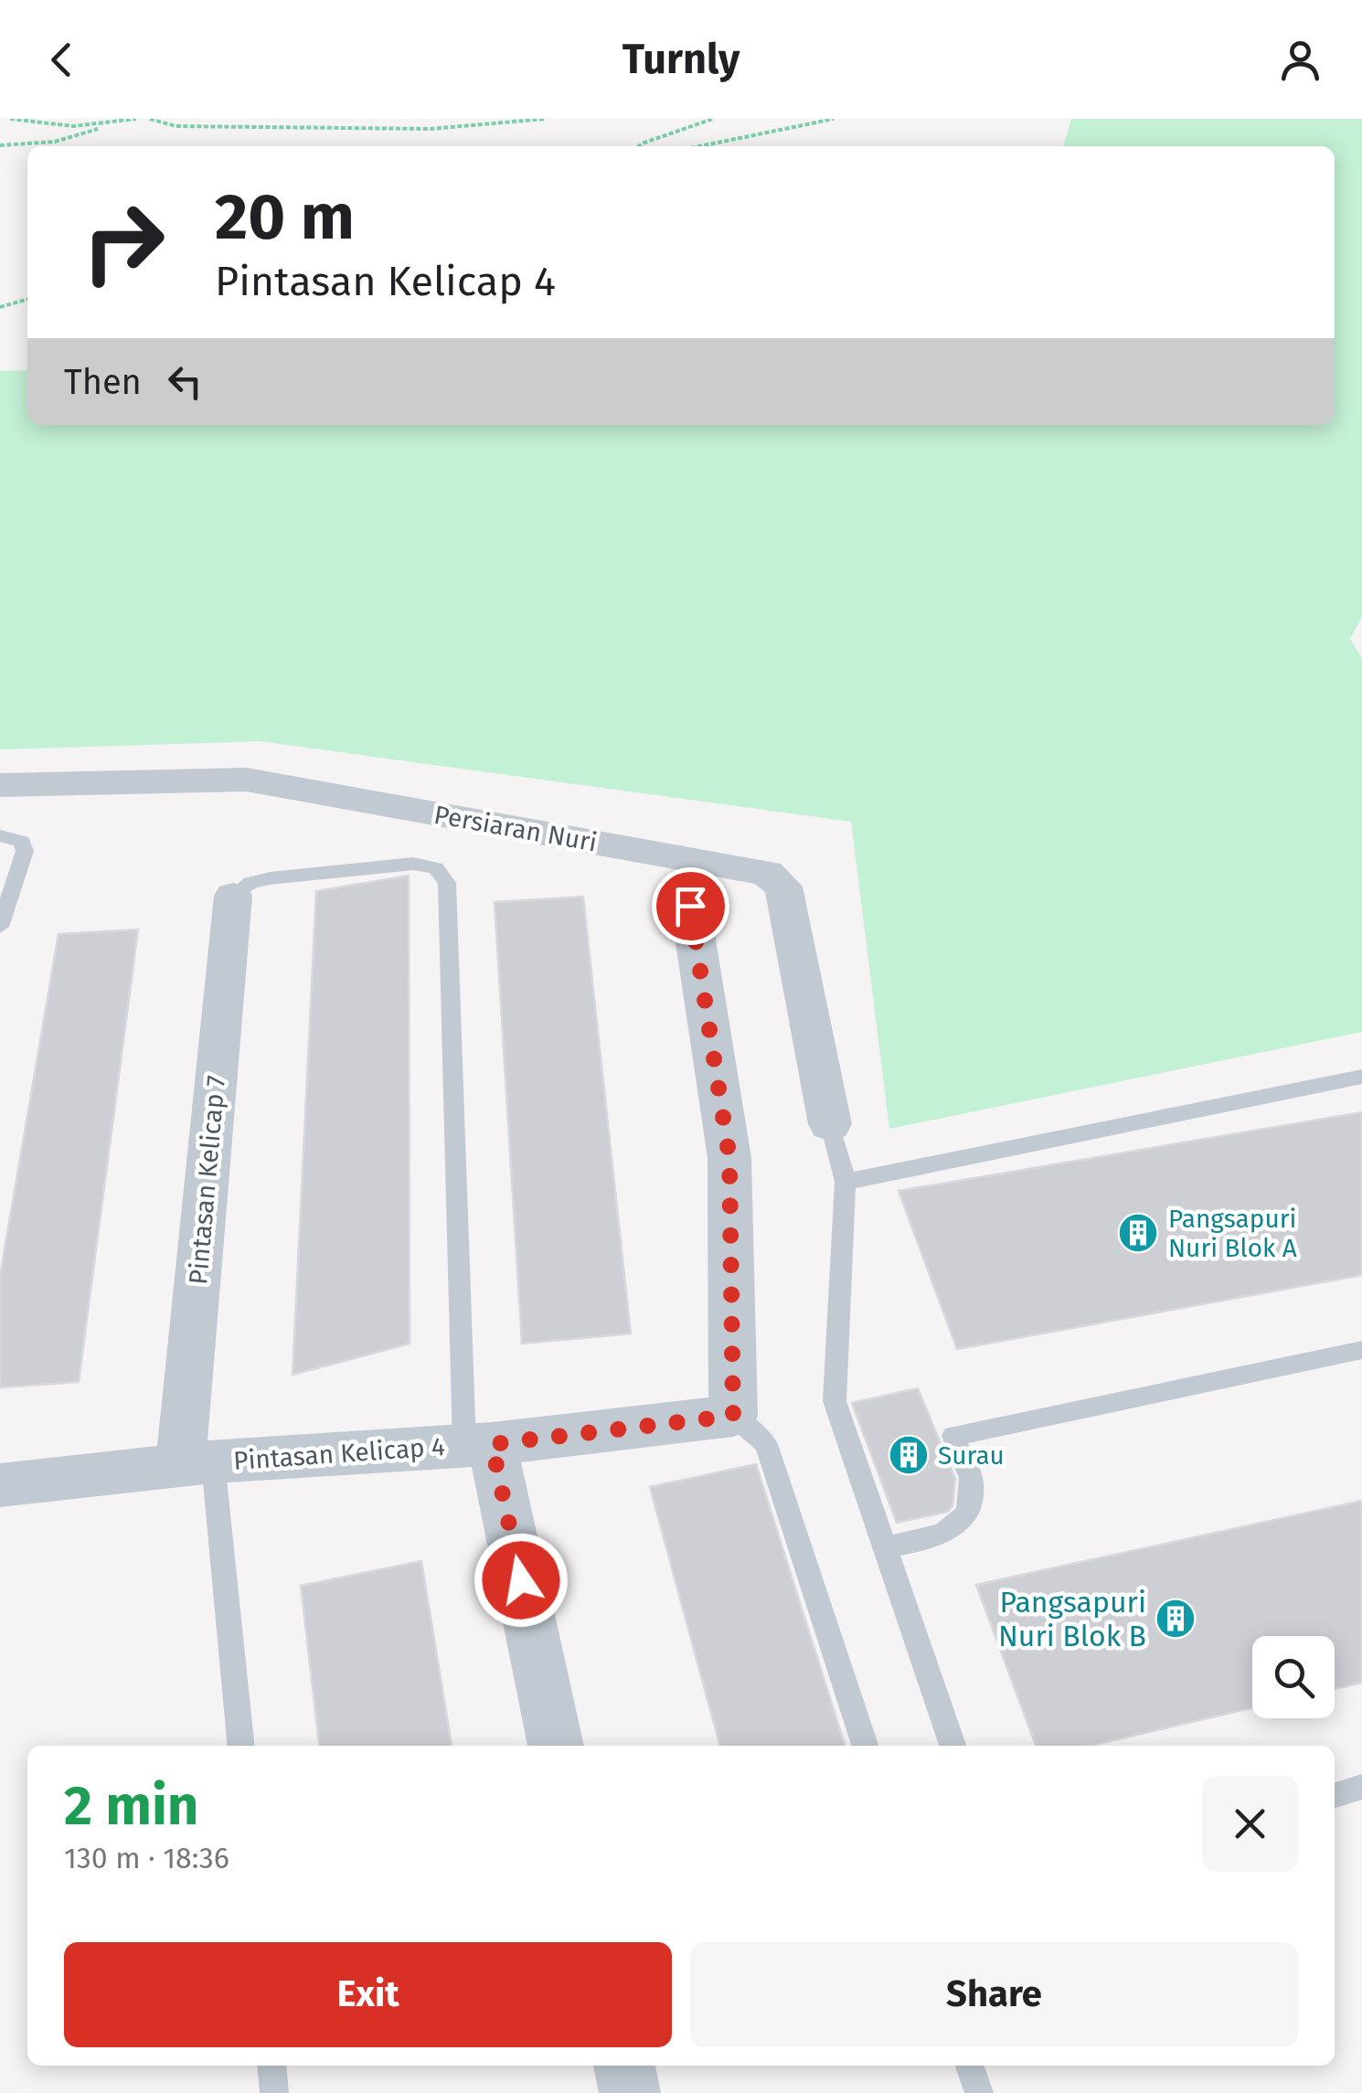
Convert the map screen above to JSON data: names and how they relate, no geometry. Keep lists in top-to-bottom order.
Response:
{
  "streets": {
    "street": ["Persiaran Nuri", "Pintasan Kelicap 7", "Pintasan Kelicap 4"]
  },
  "crossings": [
    ["Pintasan Kelicap 7", "Pintasan Kelicap 4"]
  ],
  "places": {
    "building": ["Pangsapuri Nuri Blok A", "Surau", "Pangsapuri Nuri Blok B"]
  },
  "page": {
    "header": "Turnly",
    "turn": ["20 m", "Pintasan Kelicap 4"],
    "then": "Then",
    "heading": ["2 min", "130 m · 18:36"],
    "buttons": ["Exit", "Share"]
  }
}
